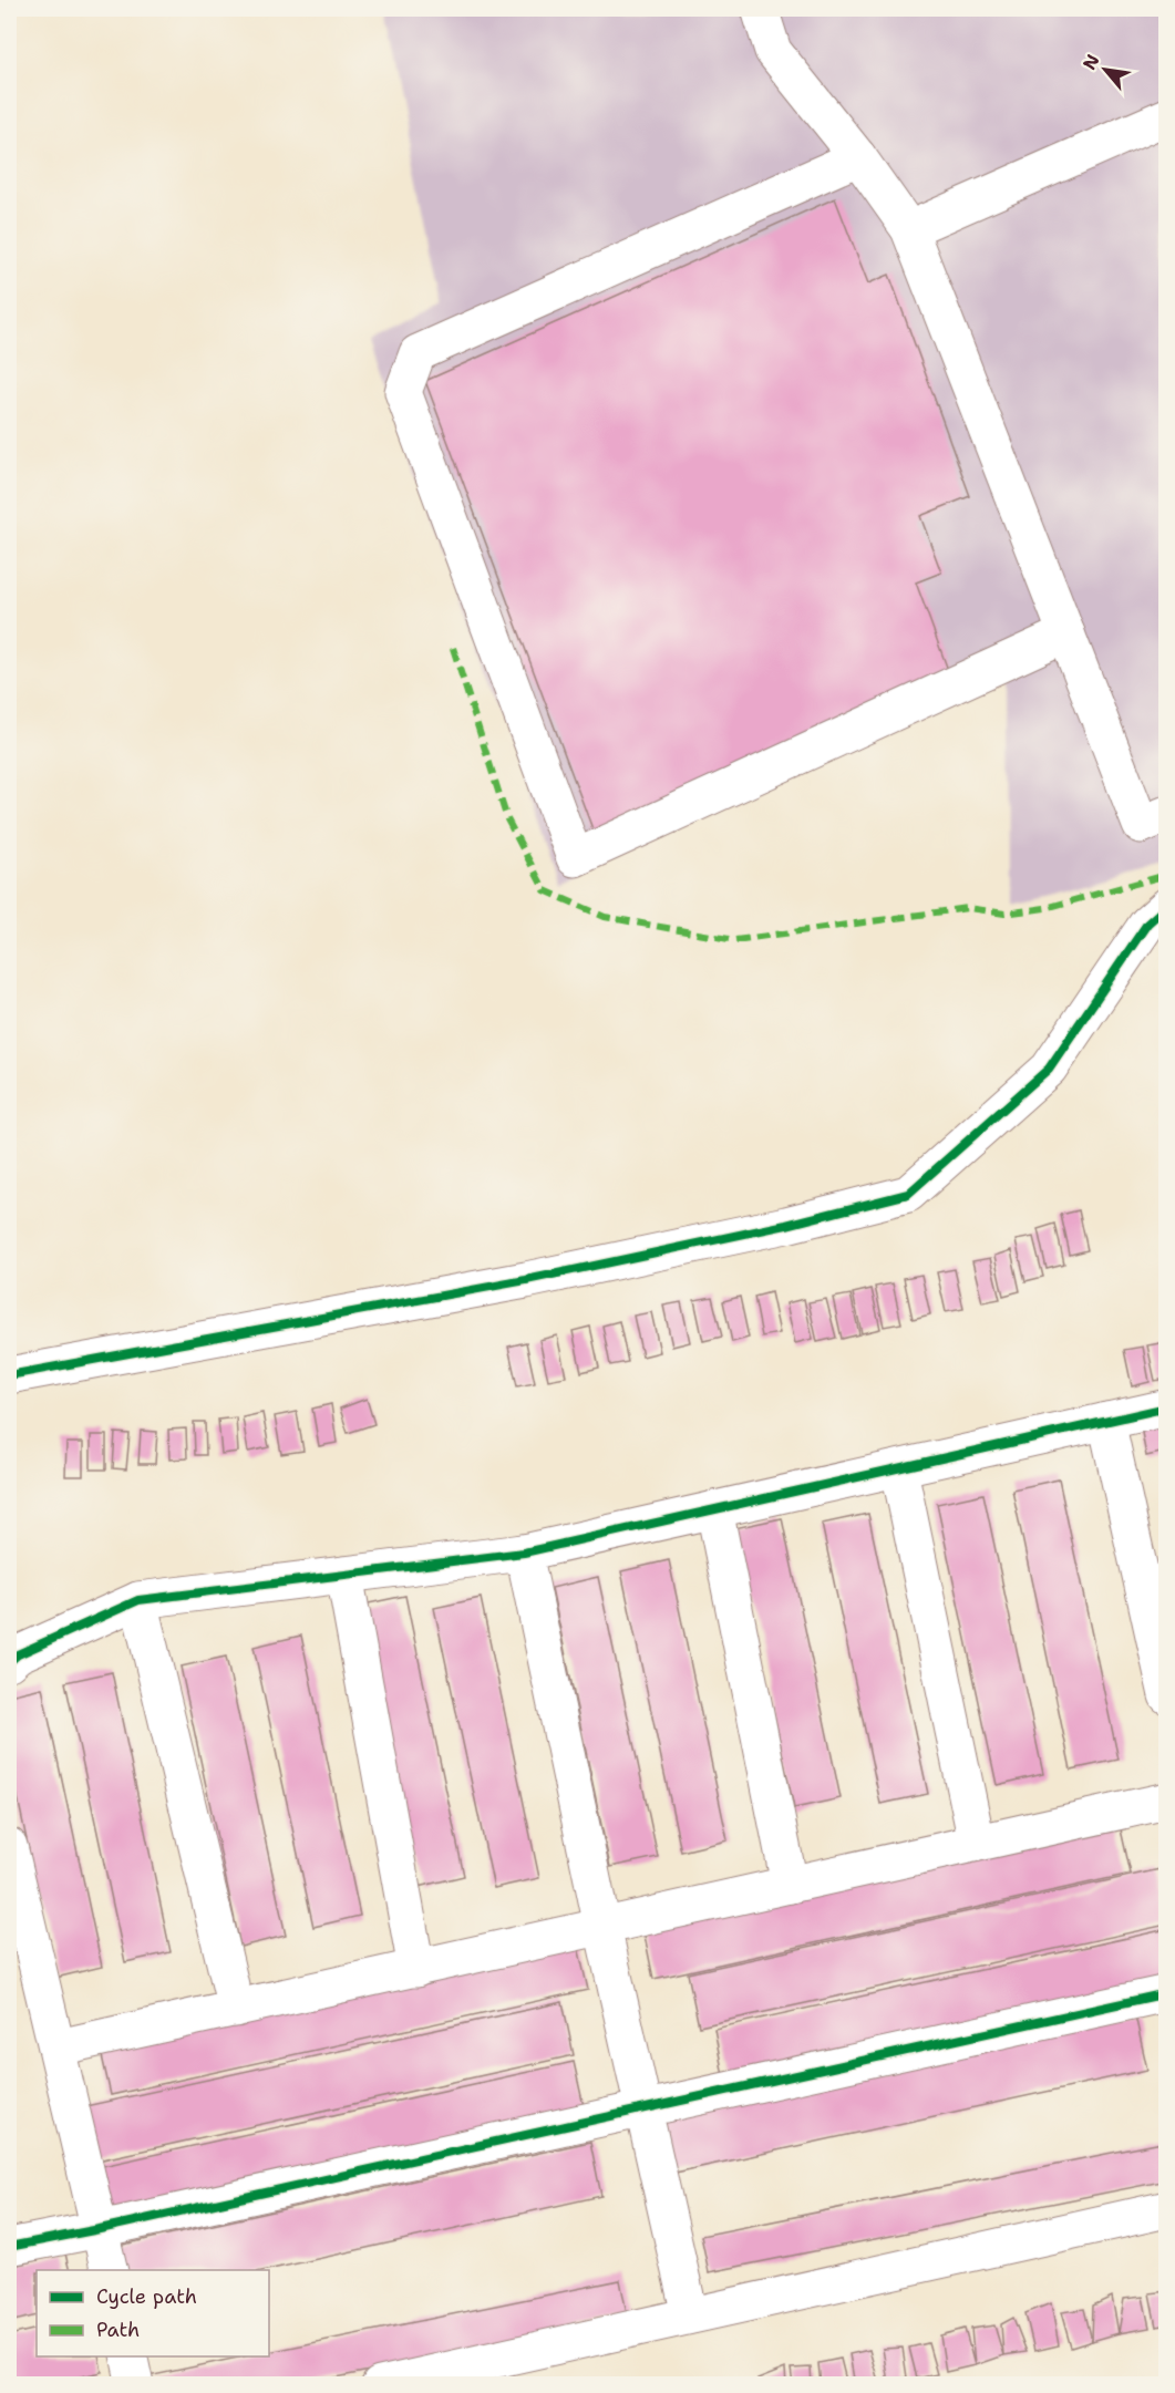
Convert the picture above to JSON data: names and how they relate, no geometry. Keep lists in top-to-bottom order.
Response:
{
  "legend": ["Cycle path", "Path"],
  "north": "top left"
}
